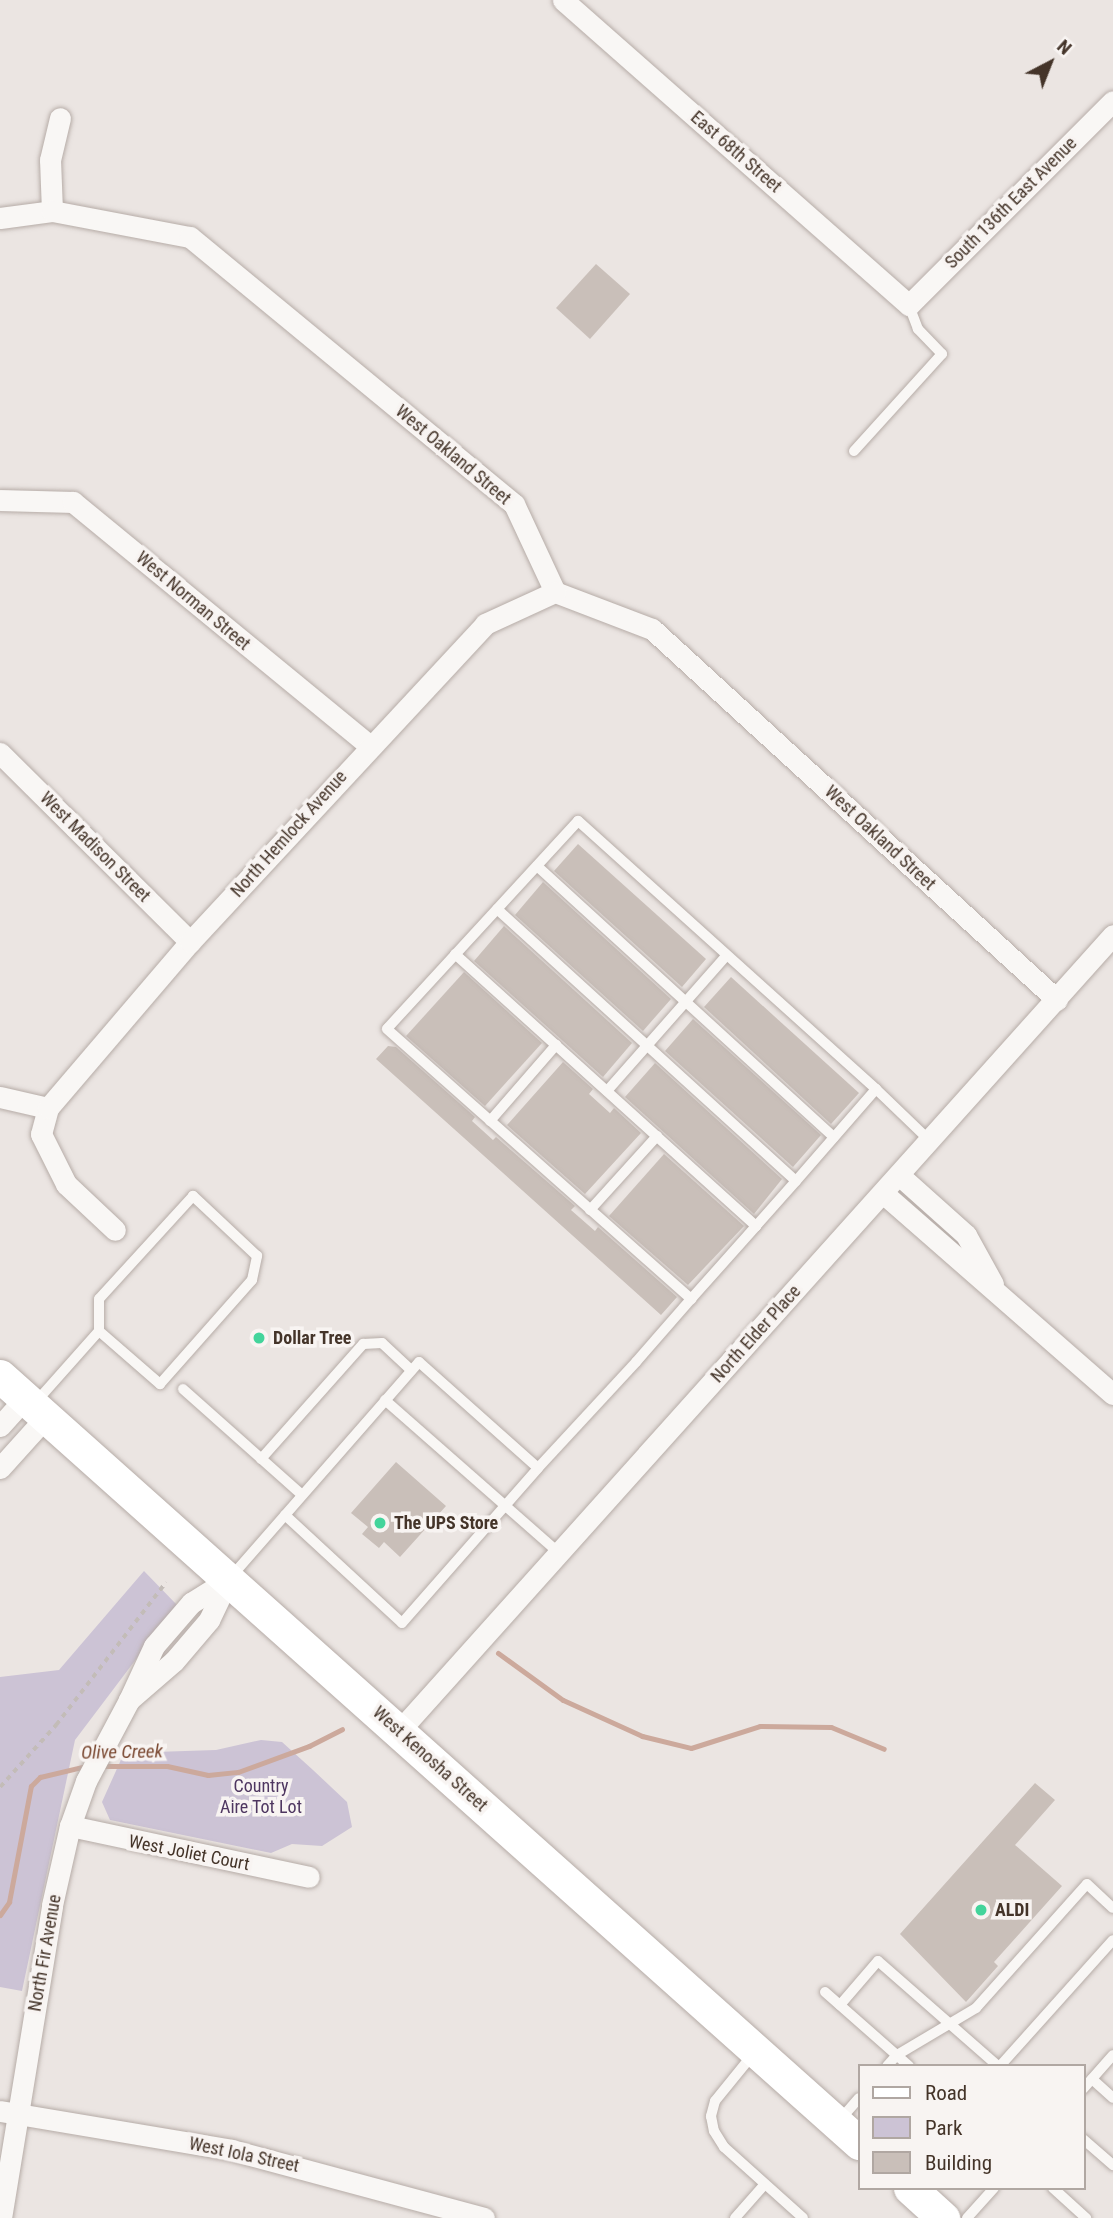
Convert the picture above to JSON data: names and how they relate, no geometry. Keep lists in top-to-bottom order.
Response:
{
  "streets": {
    "main road": ["West Kenosha Street"],
    "street": [
      "East 68th Street",
      "South 136th East Avenue",
      "West Oakland Street",
      "West Norman Street",
      "North Hemlock Avenue",
      "West Madison Street",
      "North Elder Place",
      "West Joliet Court",
      "North Fir Avenue",
      "West Iola Street"
    ]
  },
  "crossings": [
    ["East 68th Street", "South 136th East Avenue"],
    ["West Oakland Street", "North Hemlock Avenue"],
    ["West Oakland Street", "North Elder Place"],
    ["West Norman Street", "North Hemlock Avenue"],
    ["North Hemlock Avenue", "West Madison Street"],
    ["North Elder Place", "West Kenosha Street"],
    ["West Kenosha Street", "North Fir Avenue"],
    ["West Joliet Court", "North Fir Avenue"],
    ["North Fir Avenue", "West Iola Street"]
  ],
  "water": ["Olive Creek"],
  "parks": ["Country Aire Tot Lot"],
  "places": ["Dollar Tree", "The UPS Store", "ALDI"],
  "legend": ["Road", "Park", "Building"],
  "north": "top right"
}
